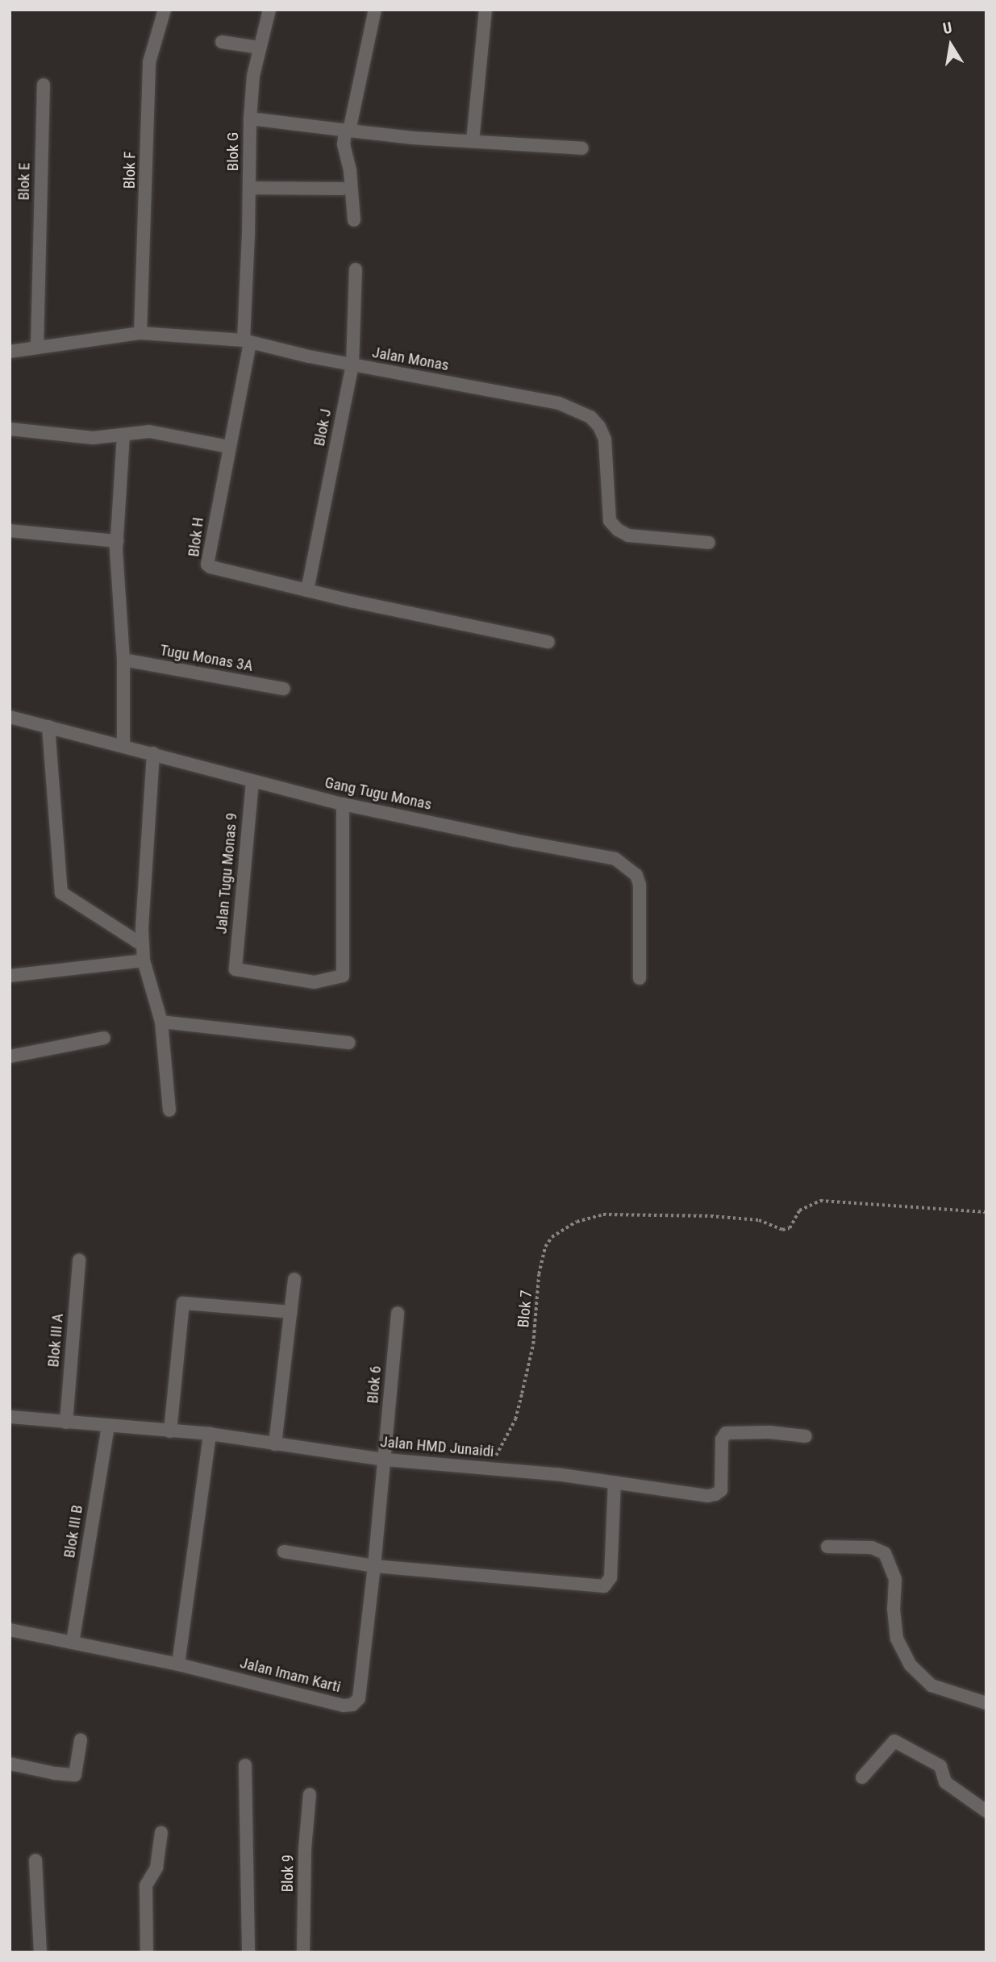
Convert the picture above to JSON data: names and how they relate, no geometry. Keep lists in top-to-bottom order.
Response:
{
  "streets": {
    "street": [
      "Blok G",
      "Blok F",
      "Blok E",
      "Jalan Monas",
      "Blok J",
      "Blok H",
      "Tugu Monas 3A",
      "Gang Tugu Monas",
      "Jalan Tugu Monas 9",
      "Blok III A",
      "Blok 6",
      "Jalan HMD Junaidi",
      "Blok III B",
      "Jalan Imam Karti",
      "Blok 9"
    ],
    "path": ["Blok 7"]
  },
  "crossings": [
    ["Blok G", "Jalan Monas"],
    ["Blok G", "Blok H"],
    ["Blok F", "Jalan Monas"],
    ["Blok E", "Jalan Monas"],
    ["Jalan Monas", "Blok J"],
    ["Blok J", "Blok H"],
    ["Gang Tugu Monas", "Jalan Tugu Monas 9"],
    ["Blok 7", "Jalan HMD Junaidi"],
    ["Blok III A", "Jalan HMD Junaidi"],
    ["Blok 6", "Jalan HMD Junaidi"],
    ["Blok 6", "Jalan Imam Karti"],
    ["Jalan HMD Junaidi", "Blok III B"],
    ["Jalan HMD Junaidi", "Jalan Imam Karti"],
    ["Blok III B", "Jalan Imam Karti"]
  ],
  "north": "top"
}
